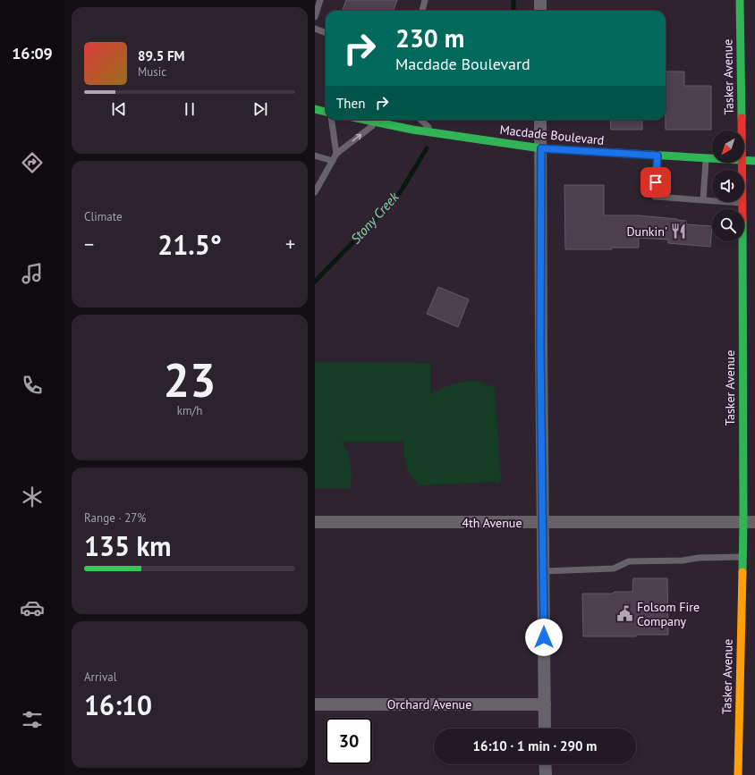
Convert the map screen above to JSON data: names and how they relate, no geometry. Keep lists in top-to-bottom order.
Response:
{
  "streets": {
    "street": [
      "Tasker Avenue",
      "Macdade Boulevard",
      "4th Avenue",
      "Orchard Avenue"
    ]
  },
  "crossings": [
    ["Tasker Avenue", "4th Avenue"]
  ],
  "water": ["Stony Creek"],
  "places": {
    "restaurant": ["Dunkin'"],
    "public building": ["Folsom Fire Company"]
  },
  "north": "bottom left",
  "page": {
    "tabs": "16:09",
    "turn": ["230 m", "Macdade Boulevard"],
    "song": ["89.5 FM", "Music"],
    "then": "Then",
    "tile": [
      "Climate",
      ["23", "km/h"],
      ["Range · 27%", "135 km"],
      ["Arrival", "16:10"]
    ],
    "heat": ["−", "21.5°", "+"],
    "limit": "30",
    "trip": "16:10 · 1 min · 290 m"
  }
}
